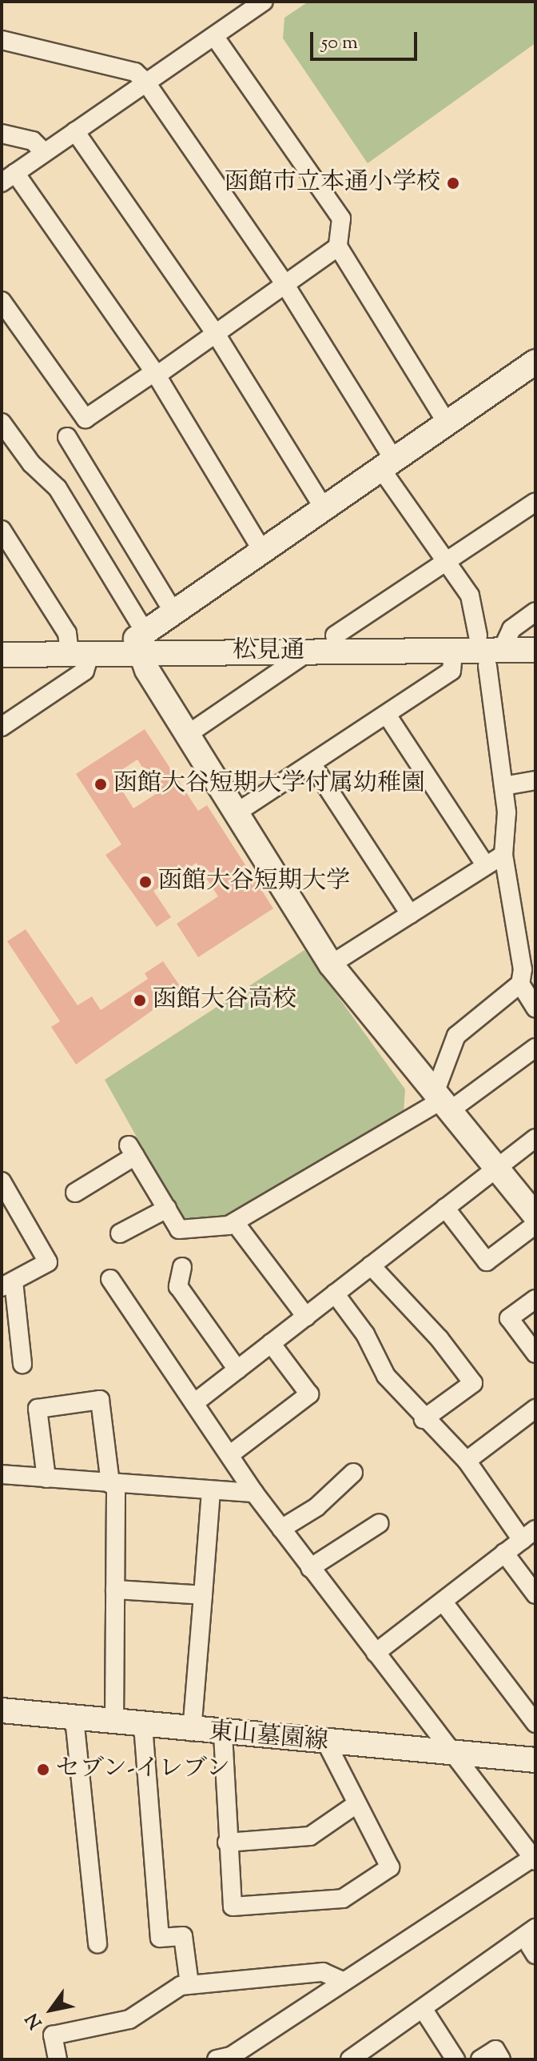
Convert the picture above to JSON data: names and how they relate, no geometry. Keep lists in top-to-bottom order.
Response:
{
  "streets": {
    "street": ["松見通", "東山墓園線"]
  },
  "places": [
    "函館市立本通小学校",
    "函館大谷短期大学付属幼稚園",
    "函館大谷短期大学",
    "函館大谷高校",
    "セブン-イレブン"
  ],
  "scale_bar": "50 m",
  "north": "bottom left"
}
